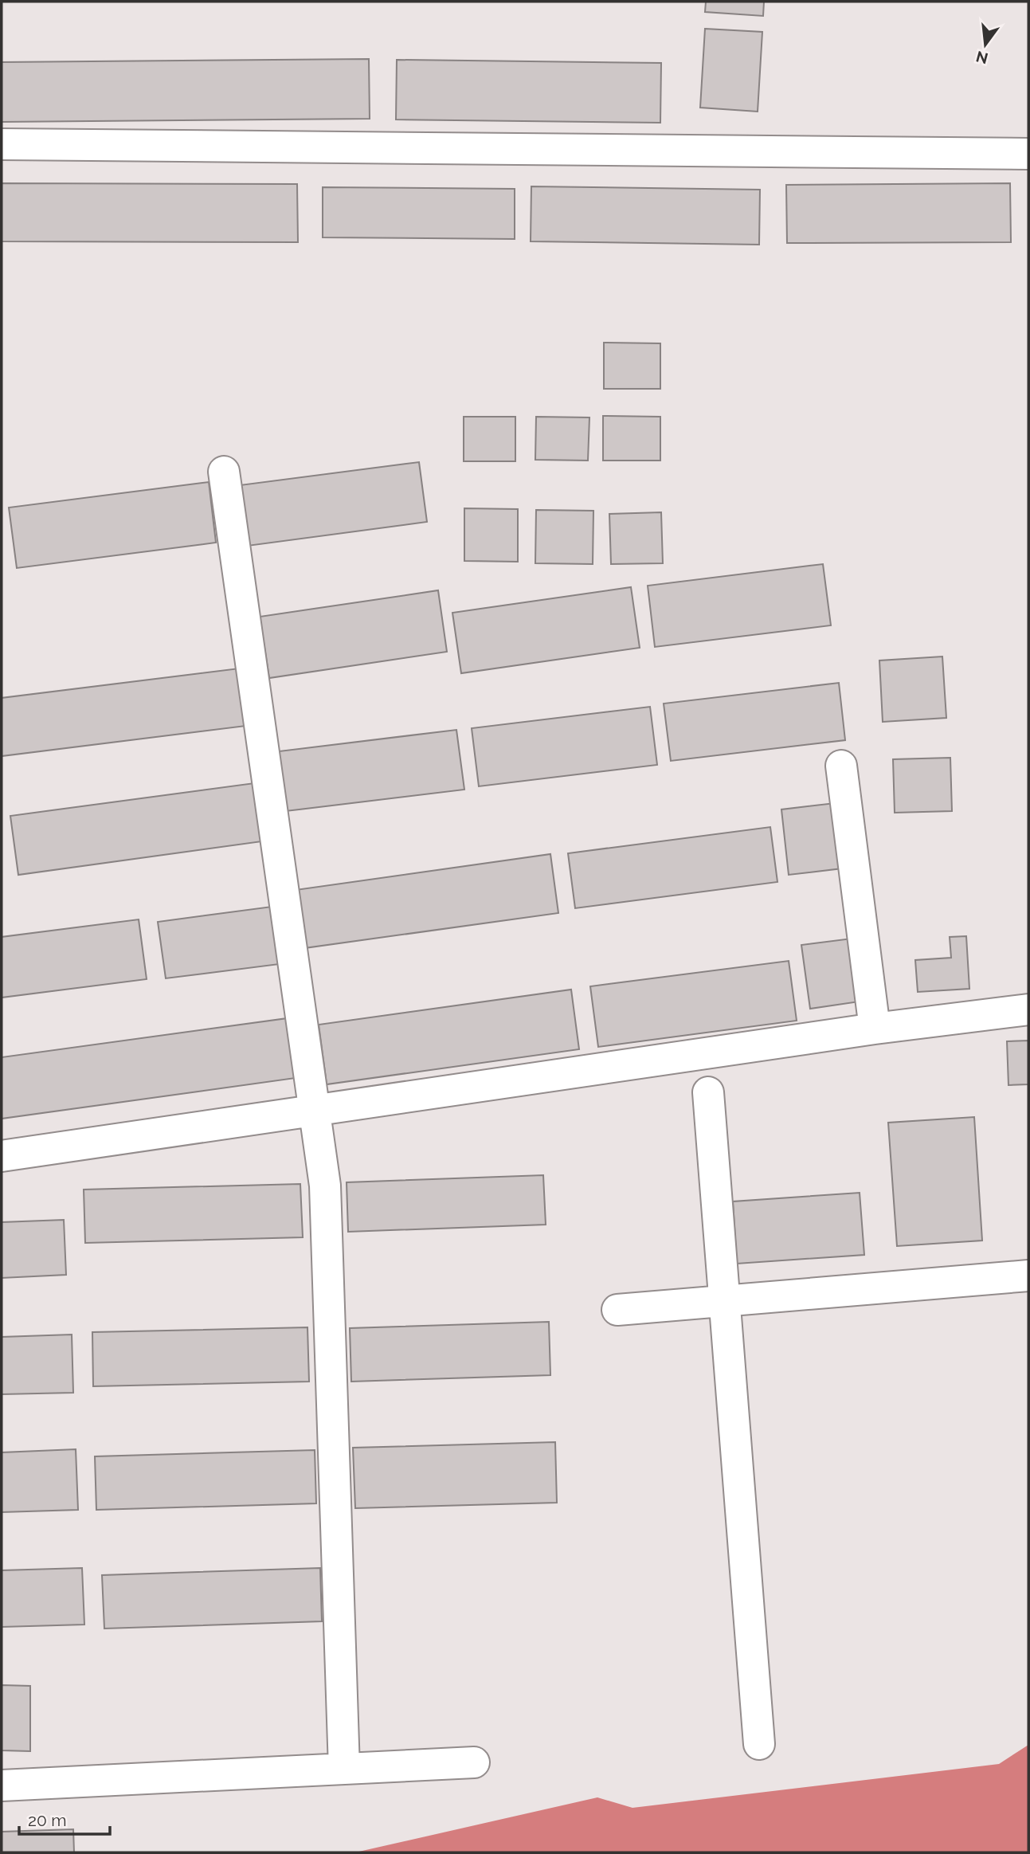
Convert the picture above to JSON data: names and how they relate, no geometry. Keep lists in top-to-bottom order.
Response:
{
  "scale_bar": "20 m",
  "north": "bottom"
}
